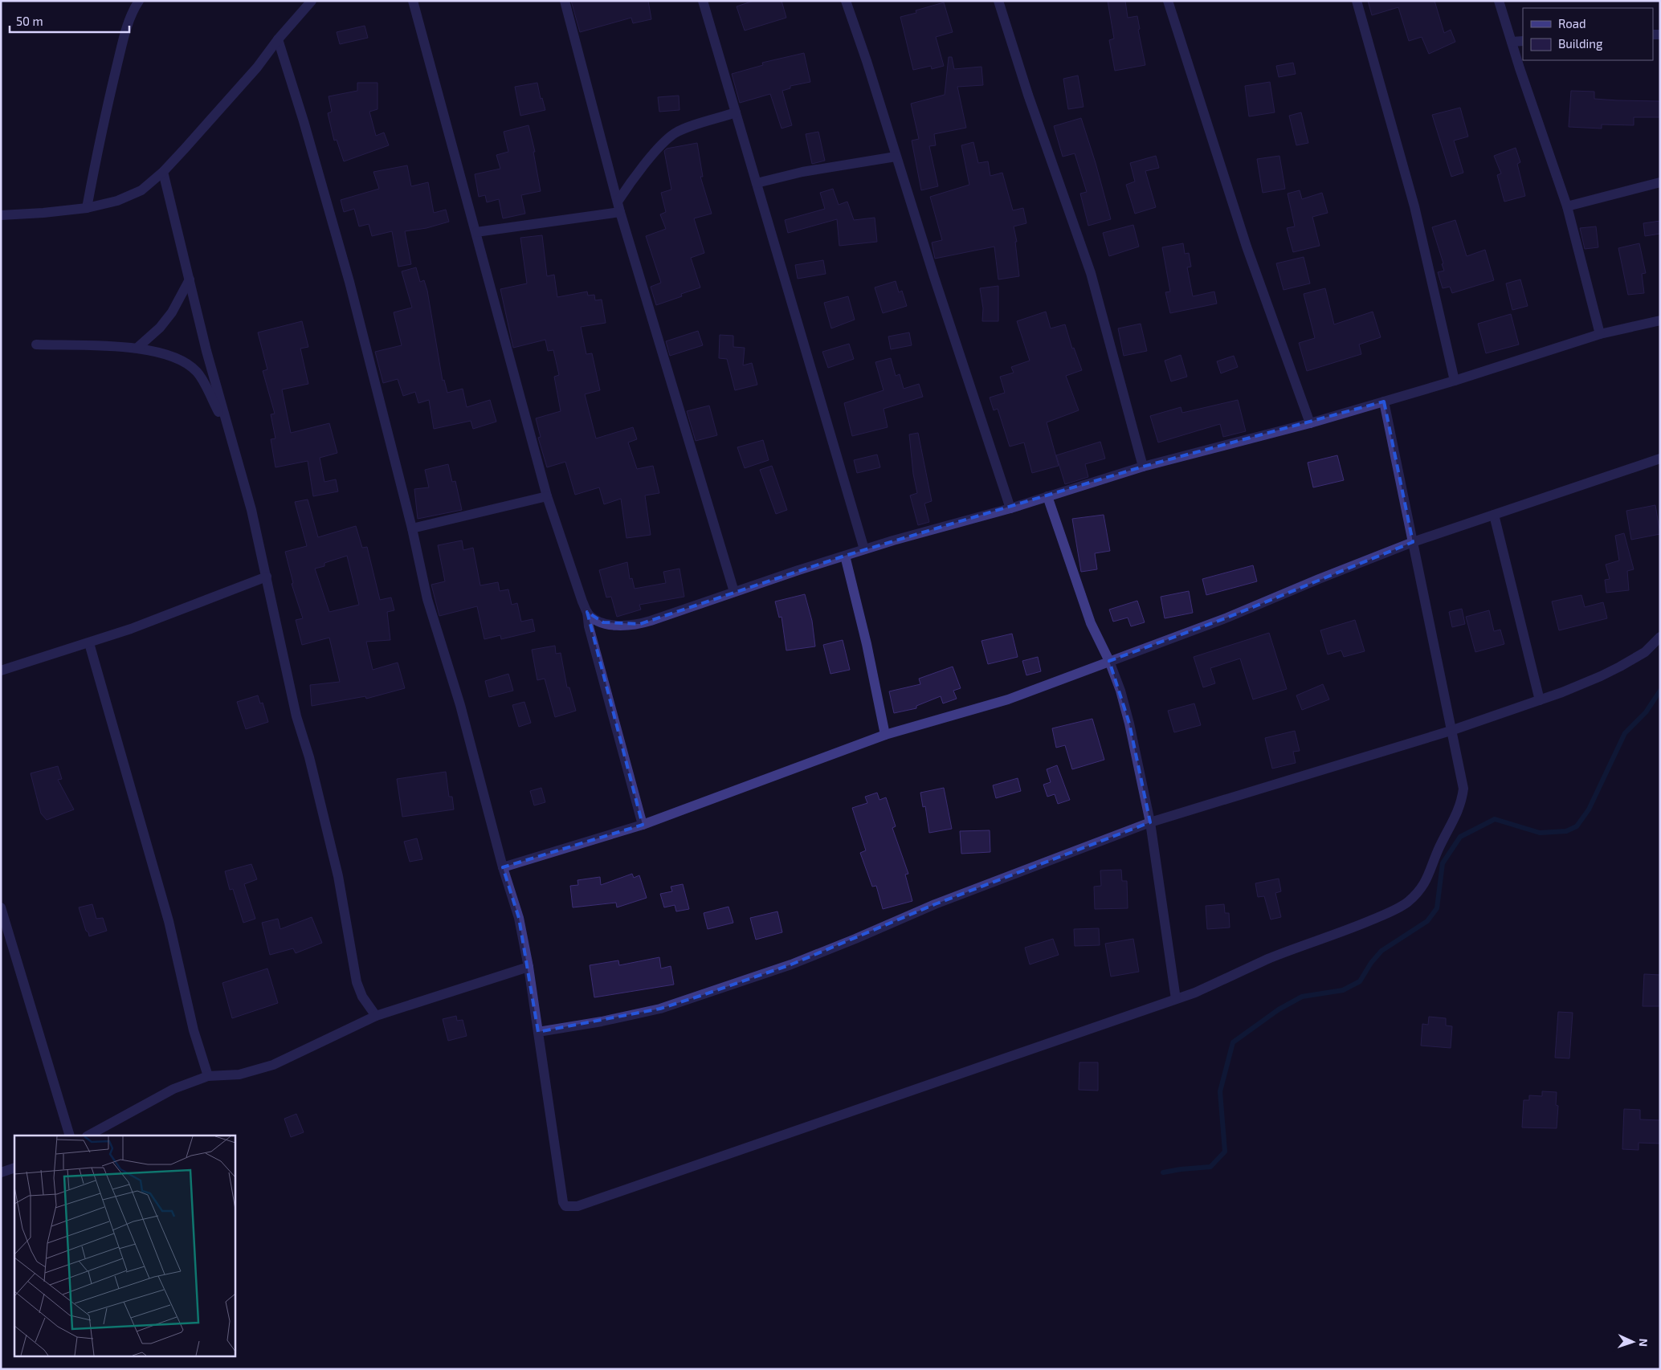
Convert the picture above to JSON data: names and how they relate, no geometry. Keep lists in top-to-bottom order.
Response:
{
  "legend": ["Road", "Building"],
  "scale_bar": "50 m",
  "north": "right"
}
